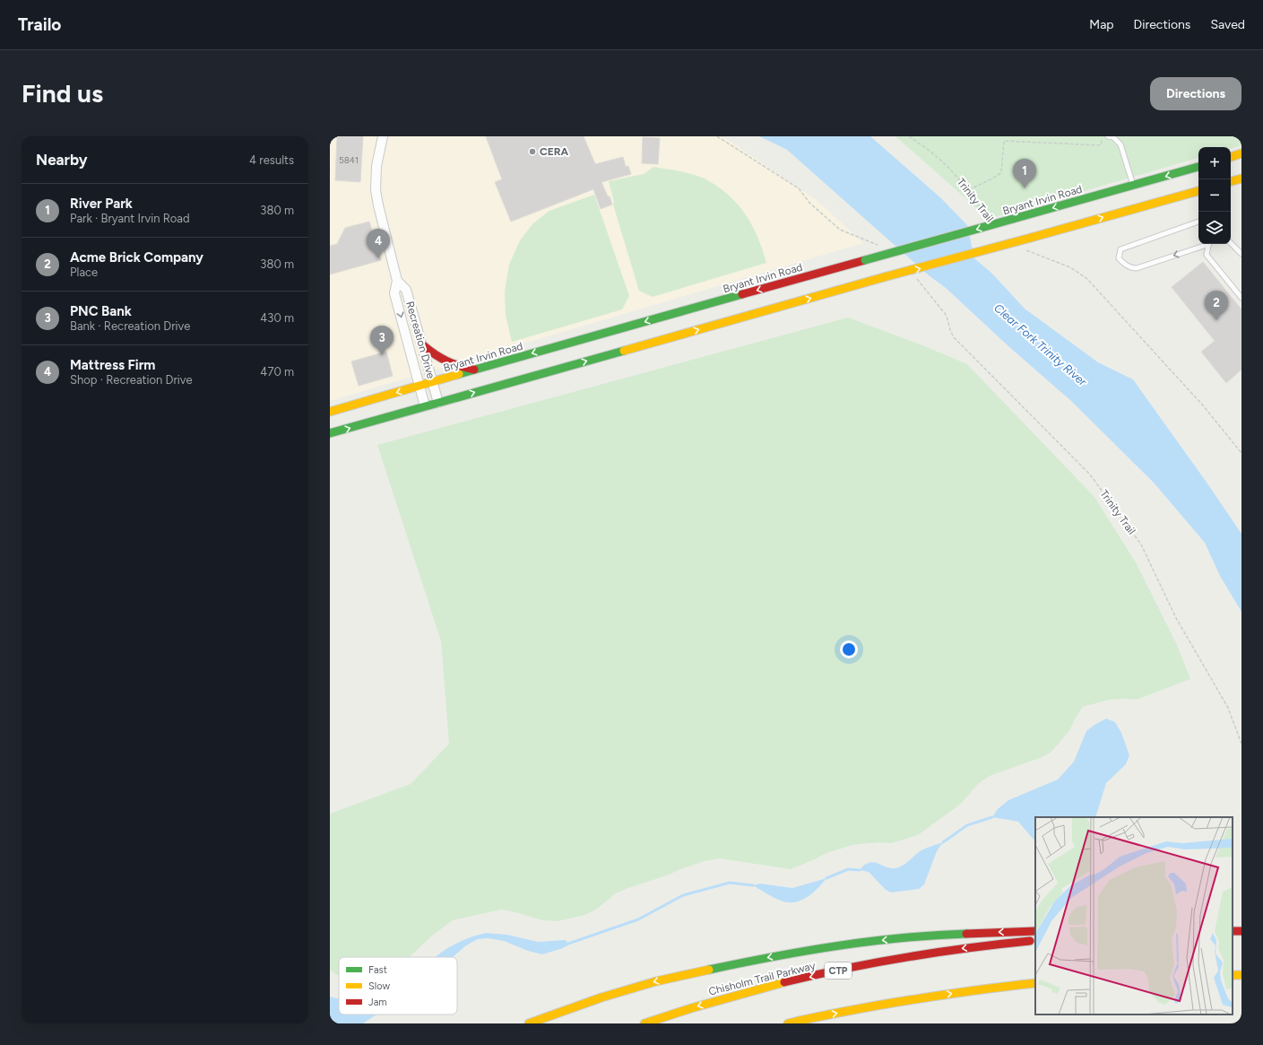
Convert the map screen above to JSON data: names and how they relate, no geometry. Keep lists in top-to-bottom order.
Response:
{
  "streets": {
    "main road": ["Bryant Irvin Road", "CTP", "Chisholm Trail Parkway"],
    "street": ["Recreation Drive"],
    "path": ["Trinity Trail"]
  },
  "crossings": [
    ["Bryant Irvin Road", "Recreation Drive"]
  ],
  "water": ["Clear Fork Trinity River"],
  "places": ["CERA"],
  "house_numbers": ["5841"],
  "legend": ["Fast", "Slow", "Jam"],
  "page": {
    "header": "Trailo",
    "nav": ["Map", "Directions", "Saved"],
    "buttons": "Directions",
    "title": "Find us",
    "heading": ["Nearby", "4 results"],
    "map_buttons": ["+", "−"],
    "pins": [
      "1",
      "4",
      "2",
      "3"
    ],
    "list": [
      {
        "mark": "1",
        "name": "River Park",
        "note": "Park · Bryant Irvin Road",
        "value": "380 m"
      },
      {
        "mark": "2",
        "name": "Acme Brick Company",
        "note": "Place",
        "value": "380 m"
      },
      {
        "mark": "3",
        "name": "PNC Bank",
        "note": "Bank · Recreation Drive",
        "value": "430 m"
      },
      {
        "mark": "4",
        "name": "Mattress Firm",
        "note": "Shop · Recreation Drive",
        "value": "470 m"
      }
    ]
  }
}
